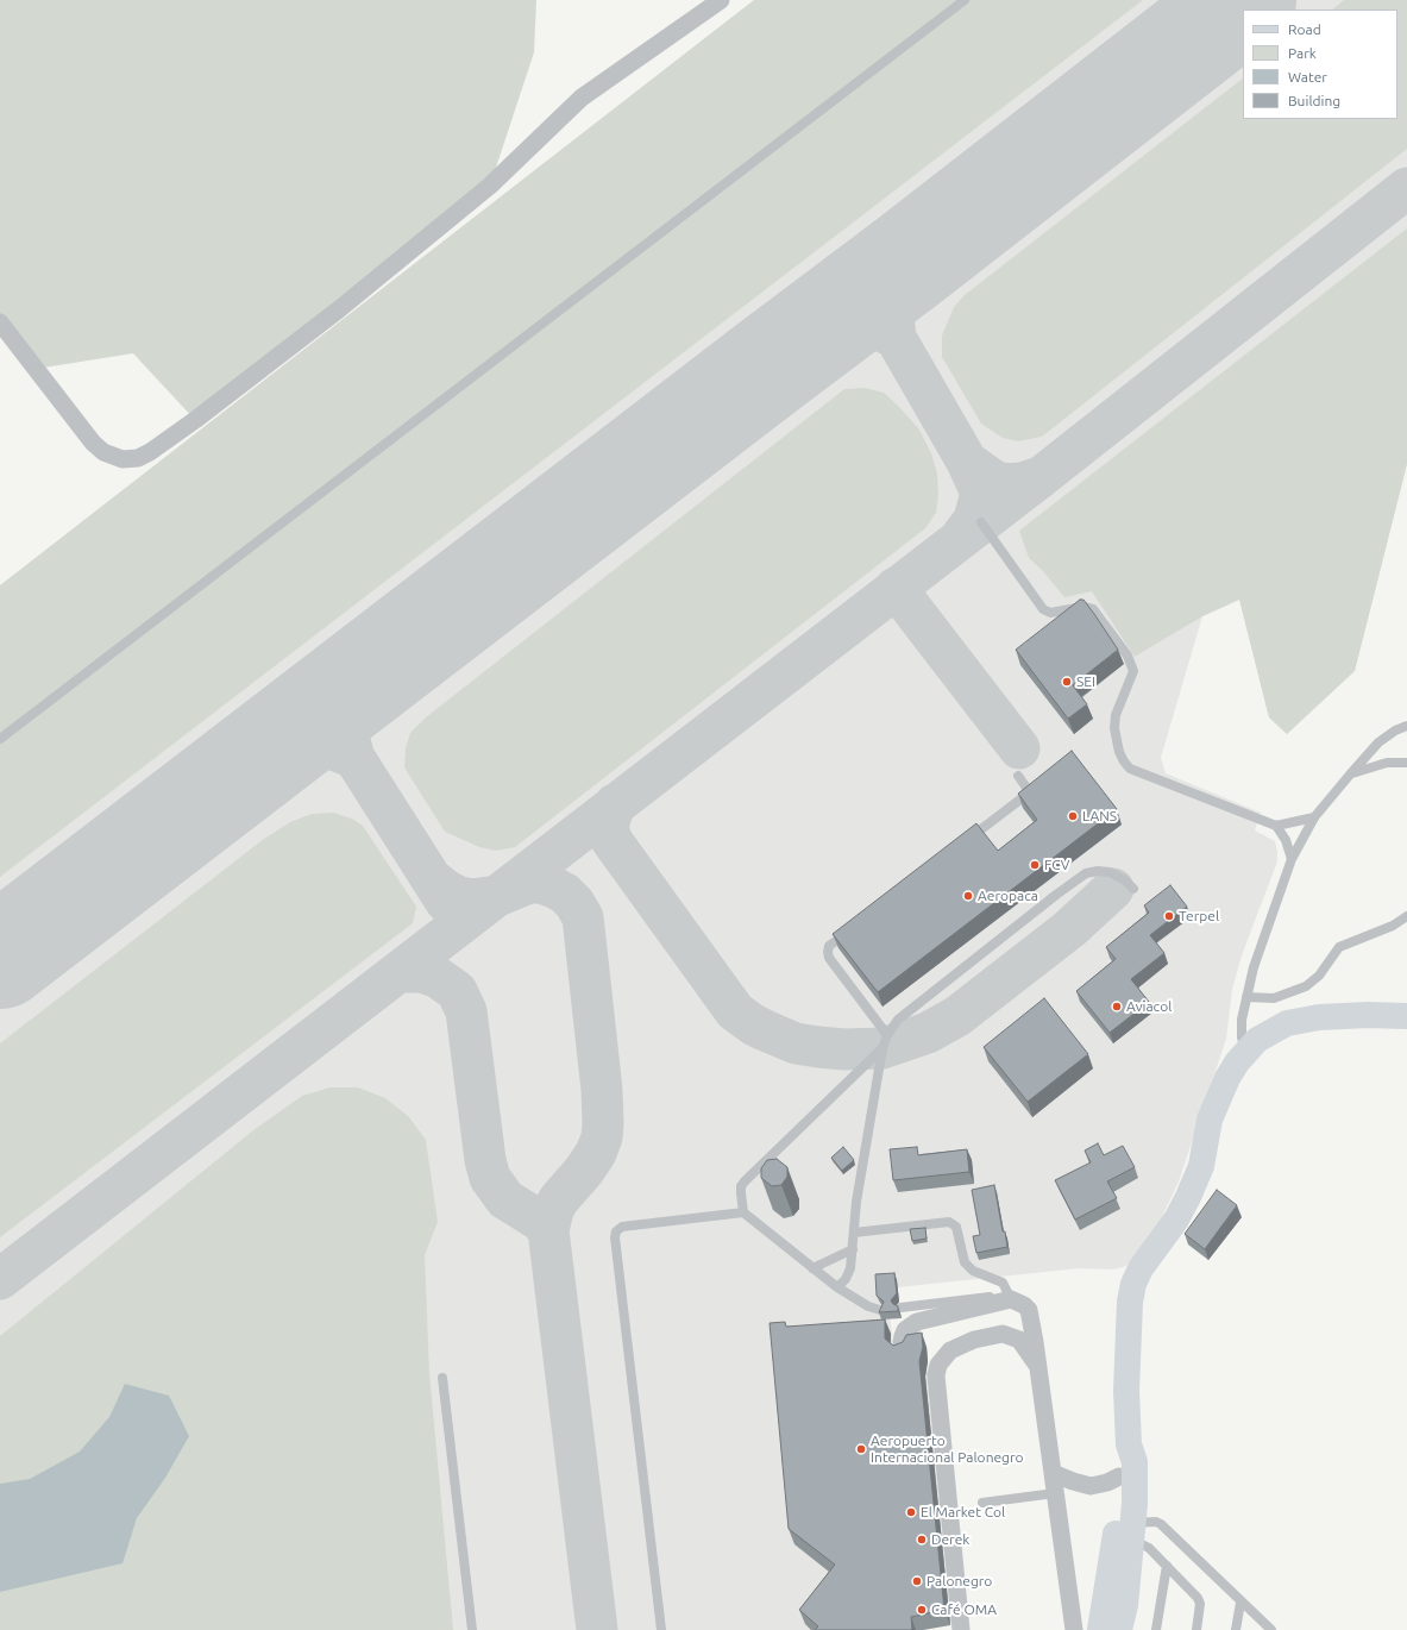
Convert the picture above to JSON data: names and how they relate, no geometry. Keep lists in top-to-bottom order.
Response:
{
  "places": [
    "SEI",
    "LANS",
    "FCV",
    "Aeropaca",
    "Terpel",
    "Aviacol",
    "Aeropuerto Internacional Palonegro",
    "El Market Col",
    "Derek",
    "Palonegro",
    "Café OMA"
  ],
  "legend": [
    "Road",
    "Park",
    "Water",
    "Building"
  ]
}
